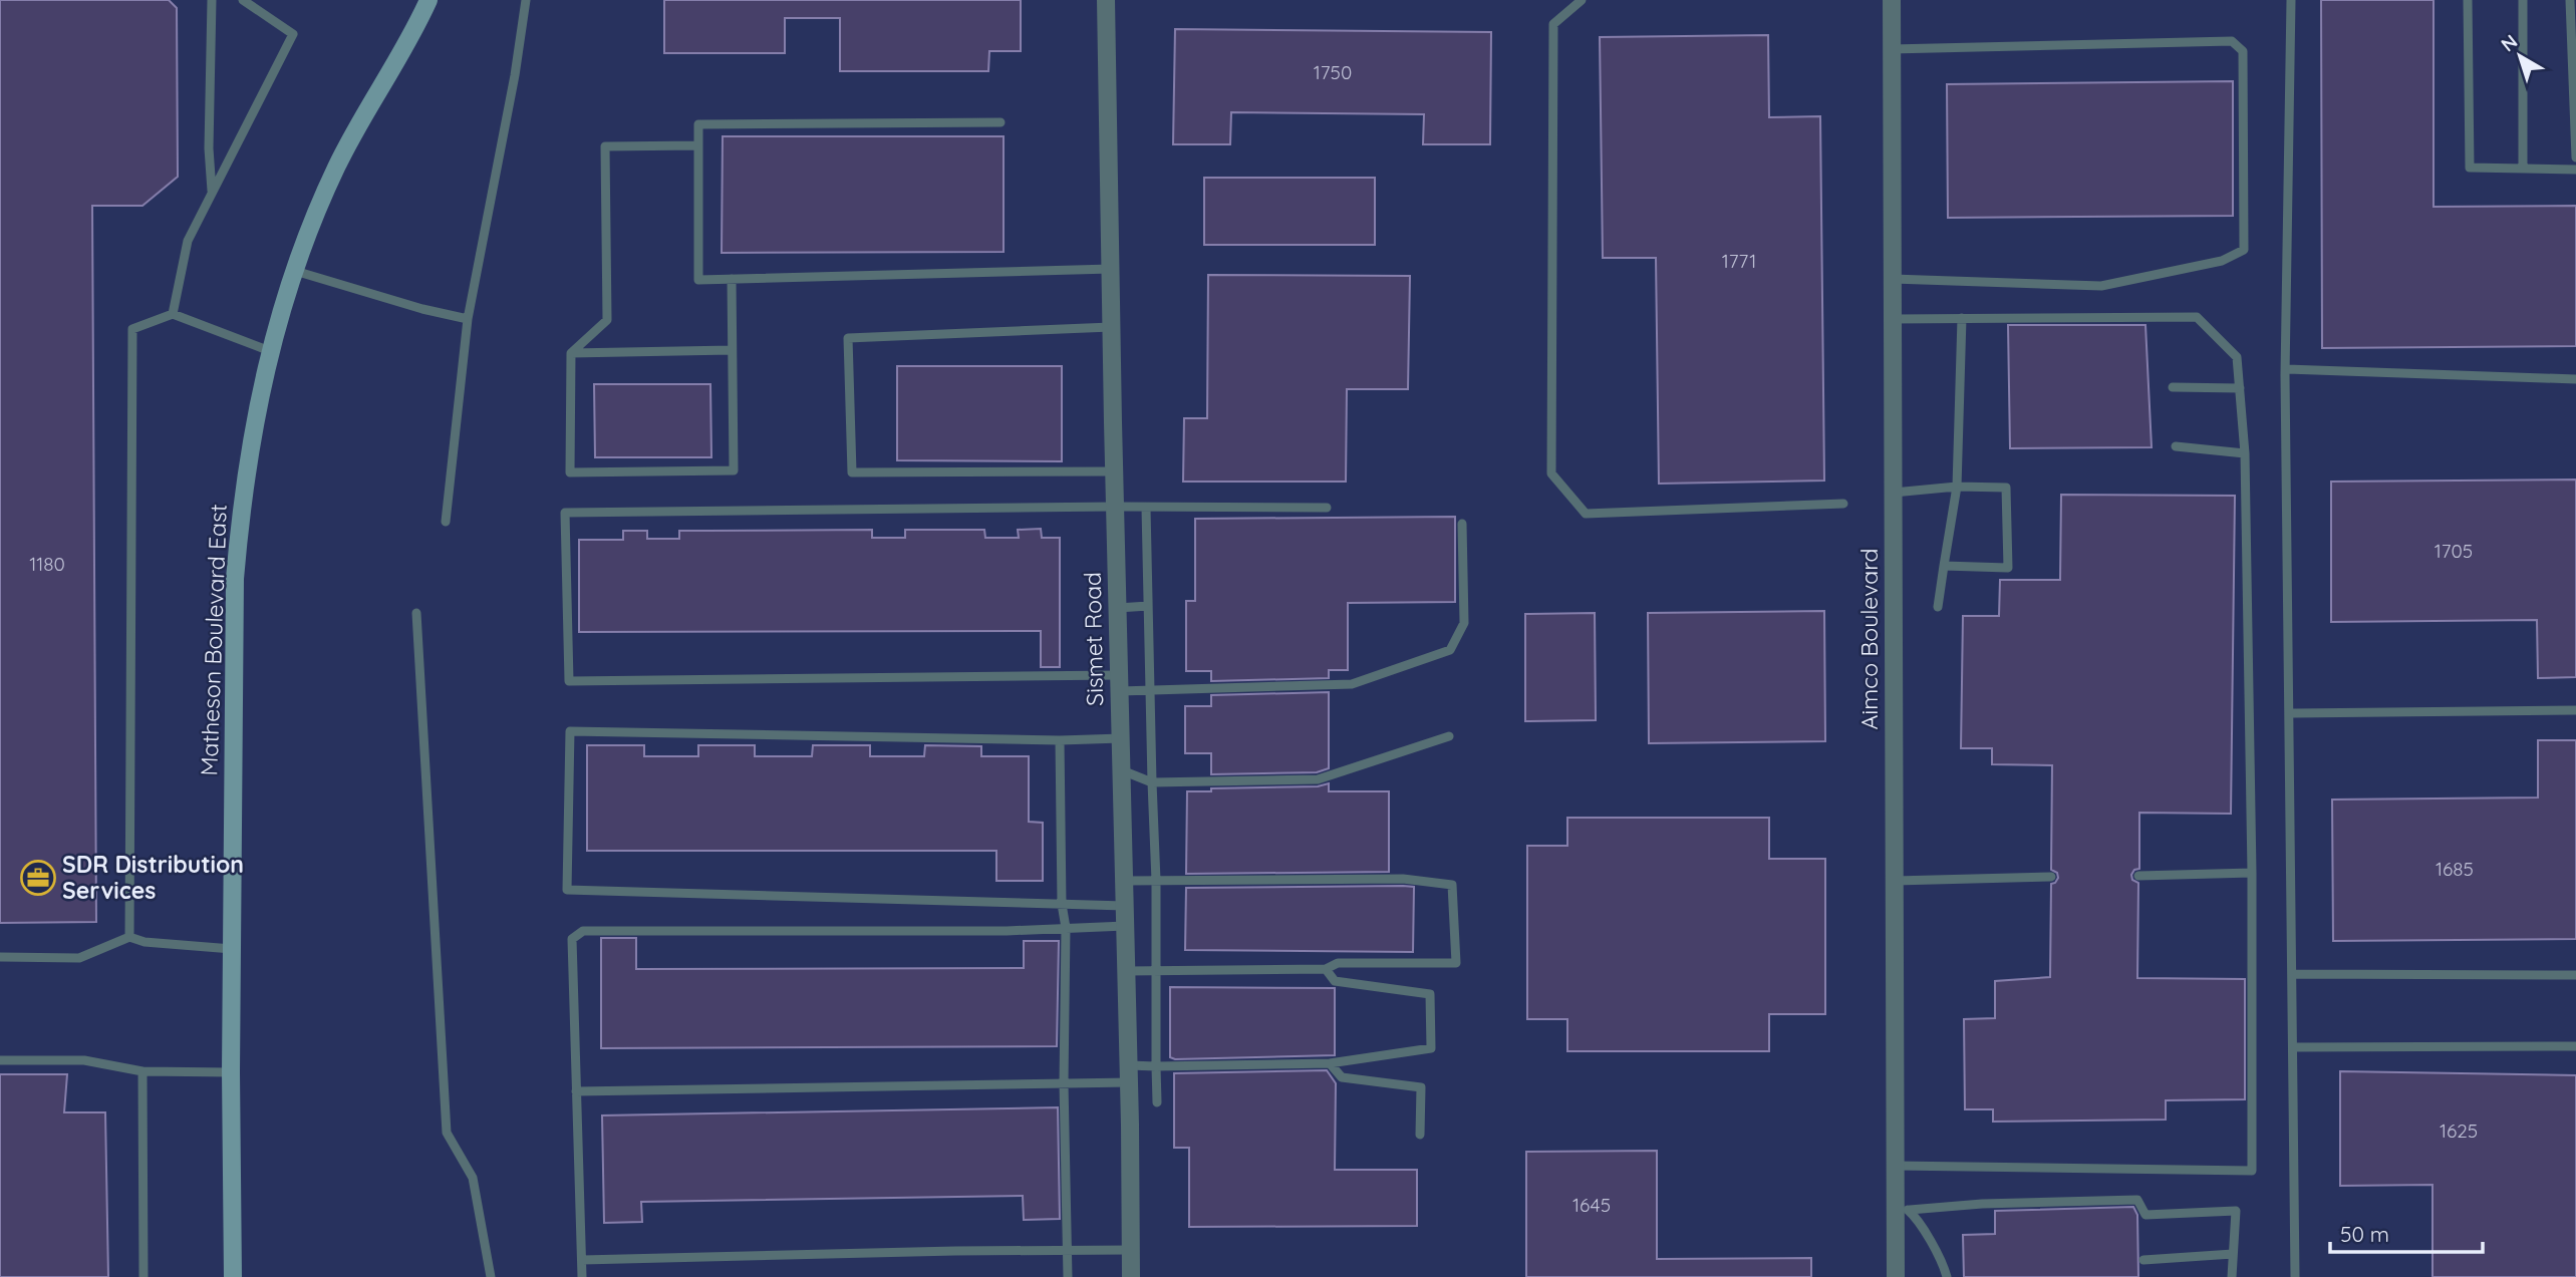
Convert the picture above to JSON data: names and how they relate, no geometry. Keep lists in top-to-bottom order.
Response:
{
  "streets": {
    "street": ["Sismet Road", "Aimco Boulevard", "Matheson Boulevard East"]
  },
  "places": {
    "office": ["SDR Distribution Services"]
  },
  "house_numbers": [
    "1750",
    "1771",
    "1705",
    "1180",
    "1685",
    "1625",
    "1645"
  ],
  "scale_bar": "50 m",
  "north": "top left"
}
